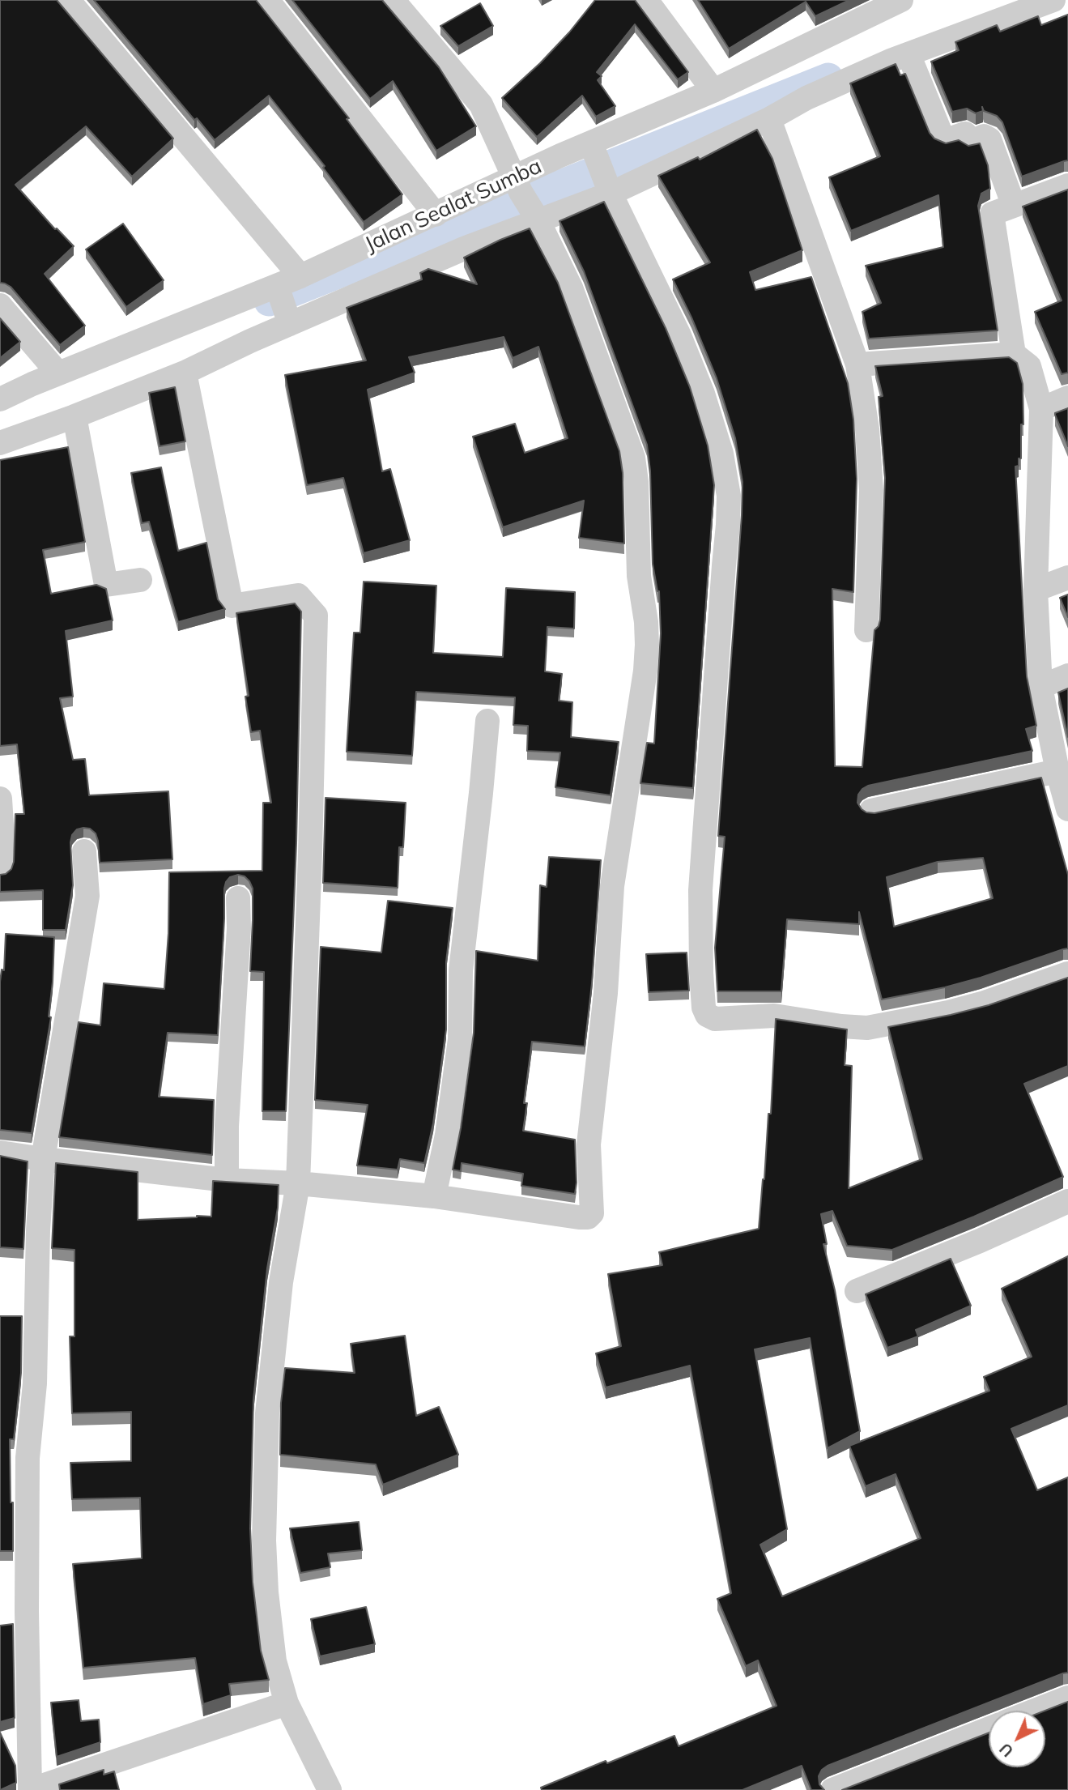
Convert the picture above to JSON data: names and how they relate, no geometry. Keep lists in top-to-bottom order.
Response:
{
  "streets": {
    "street": ["Jalan Sealat Sumba"]
  },
  "north": "bottom left"
}
